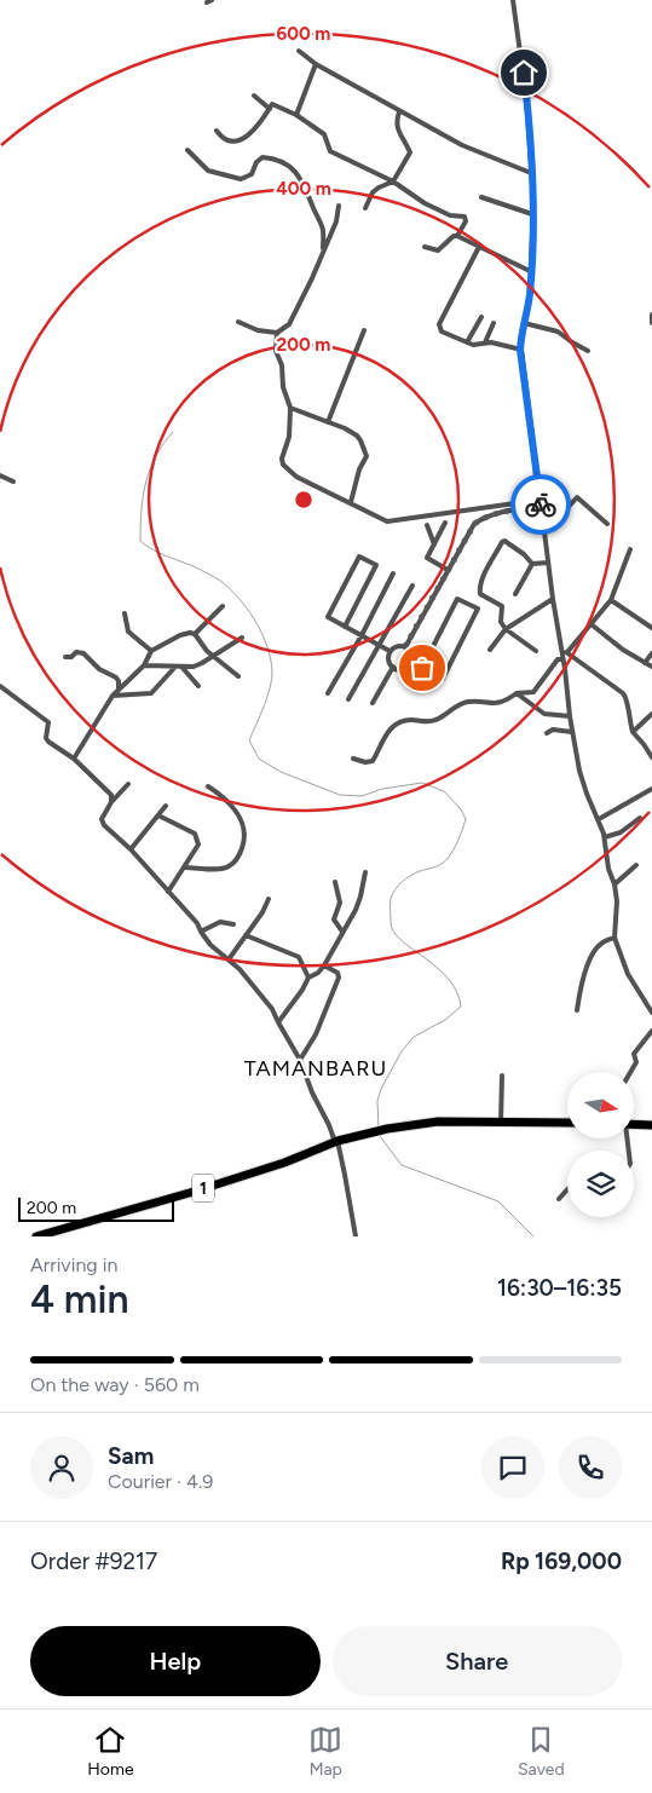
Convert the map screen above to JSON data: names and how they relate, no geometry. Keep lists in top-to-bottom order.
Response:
{
  "streets": {
    "highway": ["1"]
  },
  "districts": ["TAMANBARU"],
  "scale_bar": "200 m",
  "north": "right",
  "page": {
    "scale": "200 m",
    "heading": ["4 min", "Arriving in", "16:30–16:35"],
    "panel": [
      "Sam",
      "Courier · 4.9",
      "Order #9217",
      "Rp 169,000"
    ],
    "bar": "On the way · 560 m",
    "buttons": ["Help", "Share"],
    "tabs": ["Home", "Map", "Saved"]
  },
  "rings": ["600 m", "400 m", "200 m"]
}
